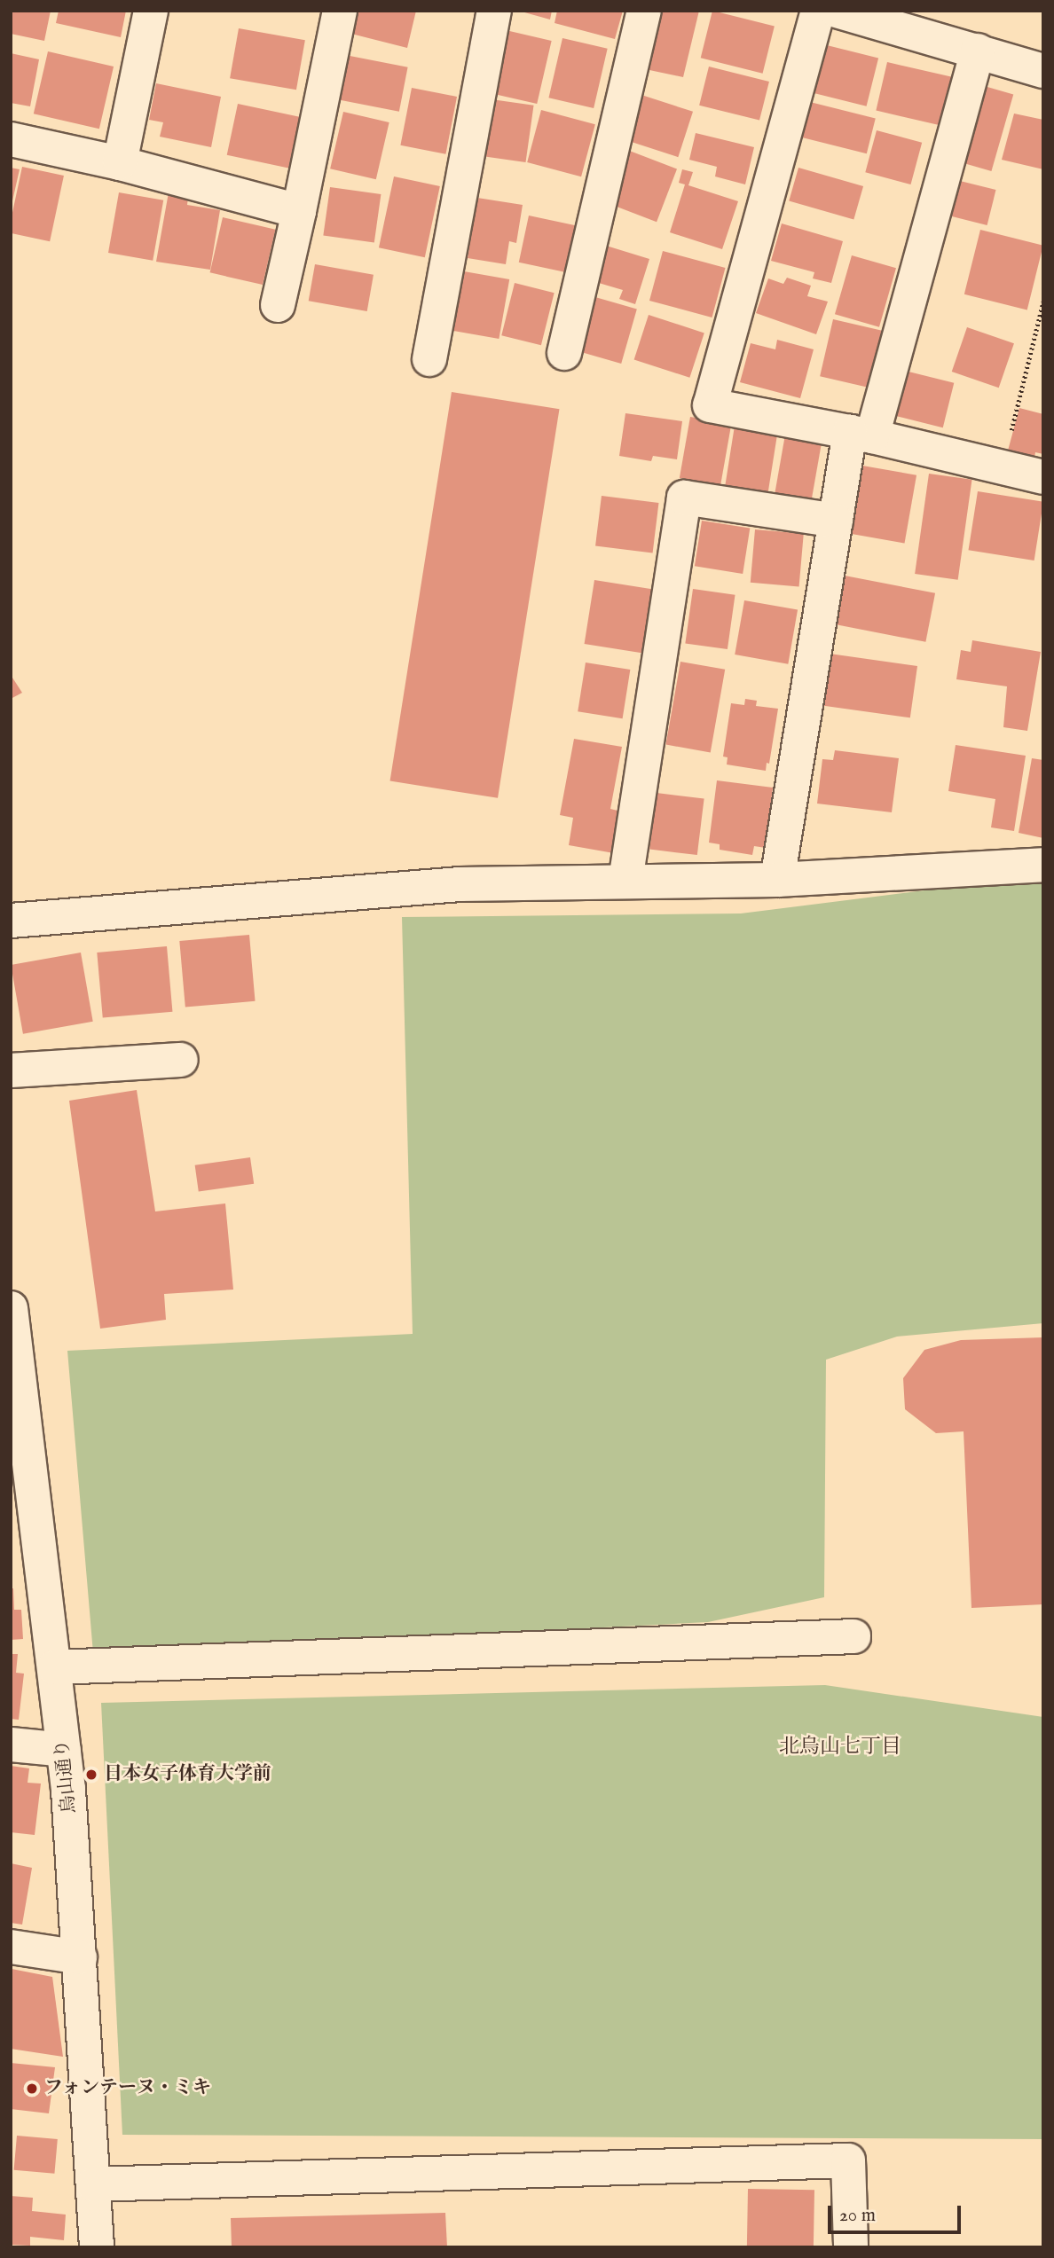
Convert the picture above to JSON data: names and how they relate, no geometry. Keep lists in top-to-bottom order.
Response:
{
  "streets": {
    "street": ["烏山通り"]
  },
  "districts": ["北烏山七丁目"],
  "places": ["日本女子体育大学前", "フォンテーヌ・ミキ"],
  "scale_bar": "20 m"
}
